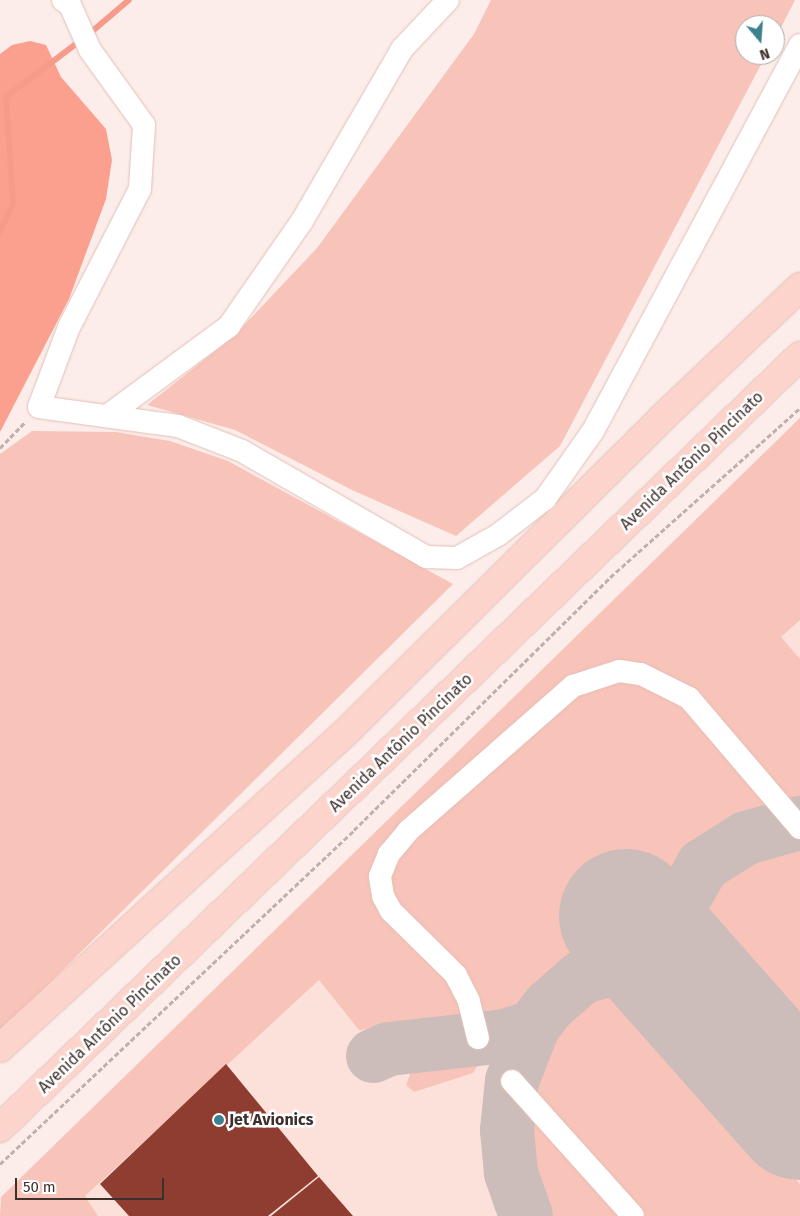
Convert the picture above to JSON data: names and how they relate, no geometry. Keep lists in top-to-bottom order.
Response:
{
  "streets": {
    "main road": ["Avenida Antônio Pincinato"]
  },
  "places": ["Jet Avionics"],
  "scale_bar": "50 m",
  "north": "bottom"
}
